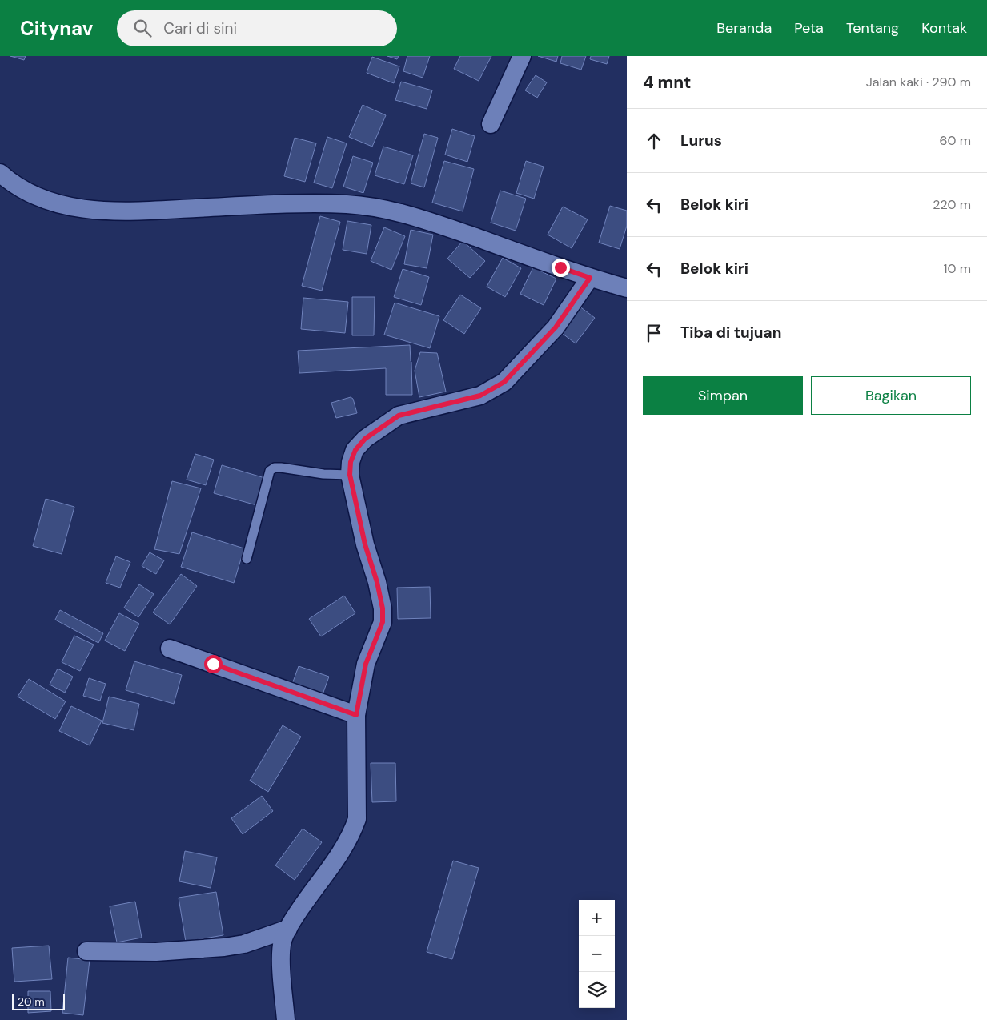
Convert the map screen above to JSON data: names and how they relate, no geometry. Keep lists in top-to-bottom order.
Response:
{
  "scale_bar": "20 m",
  "page": {
    "header": "Citynav",
    "search": "Cari di sini",
    "nav": [
      "Beranda",
      "Peta",
      "Tentang",
      "Kontak"
    ],
    "heading": ["4 mnt", "Jalan kaki · 290 m"],
    "list": [
      ["Lurus", "60 m"],
      ["Belok kiri", "220 m"],
      ["Belok kiri", "10 m"],
      "Tiba di tujuan"
    ],
    "buttons": ["Simpan", "Bagikan"],
    "map_buttons": ["+", "−"],
    "scale": "20 m"
  }
}
